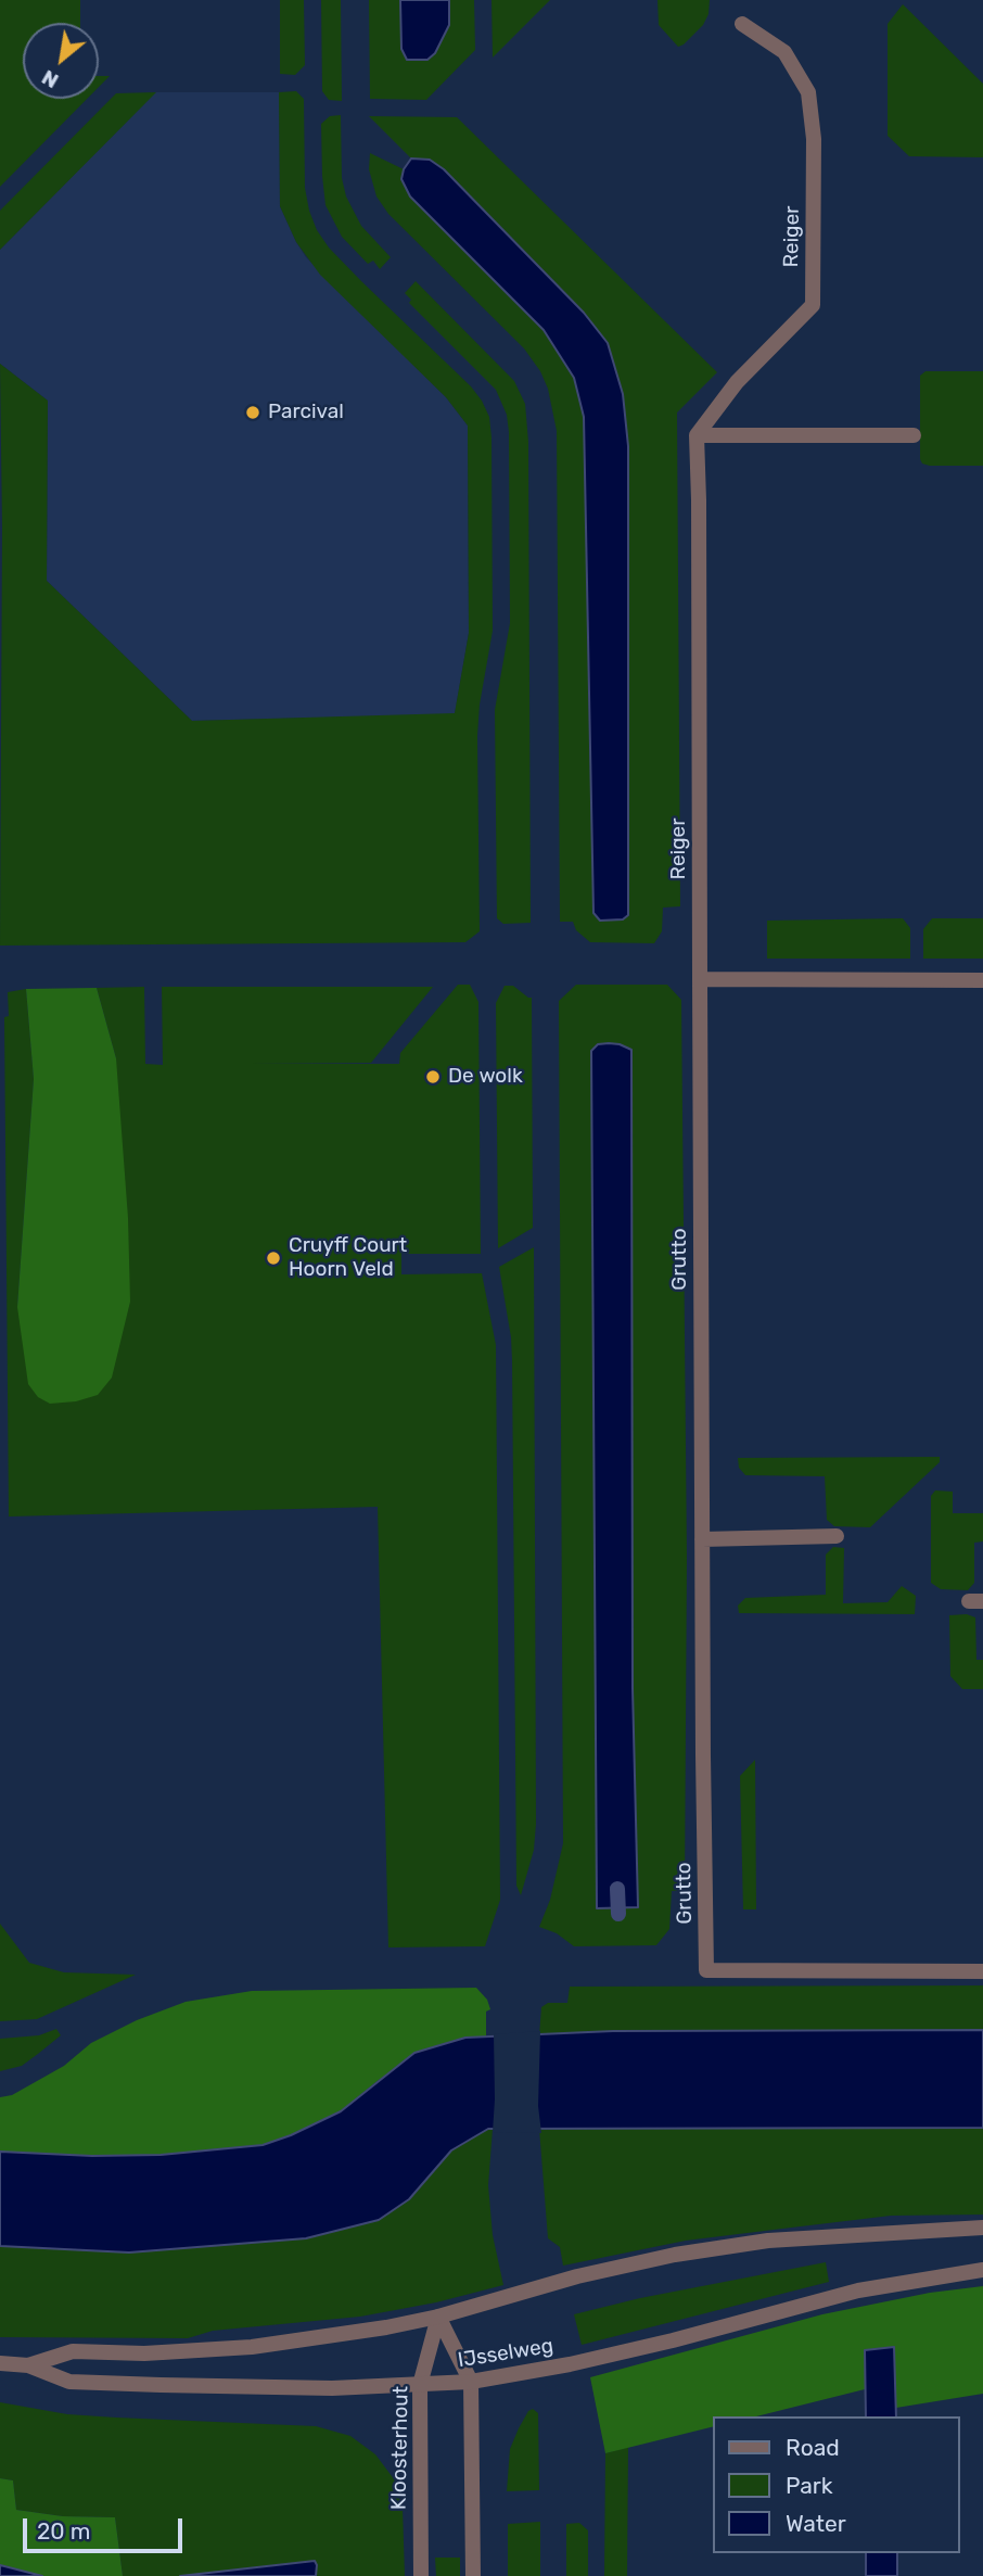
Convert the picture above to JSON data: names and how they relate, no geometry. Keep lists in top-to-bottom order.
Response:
{
  "streets": {
    "street": [
      "Reiger",
      "Grutto",
      "IJsselweg",
      "Kloosterhout"
    ]
  },
  "crossings": [
    ["Reiger", "Grutto"],
    ["IJsselweg", "Kloosterhout"]
  ],
  "places": ["Parcival", "De wolk", "Cruyff Court Hoorn Veld"],
  "legend": ["Road", "Park", "Water"],
  "scale_bar": "20 m",
  "north": "bottom left"
}
